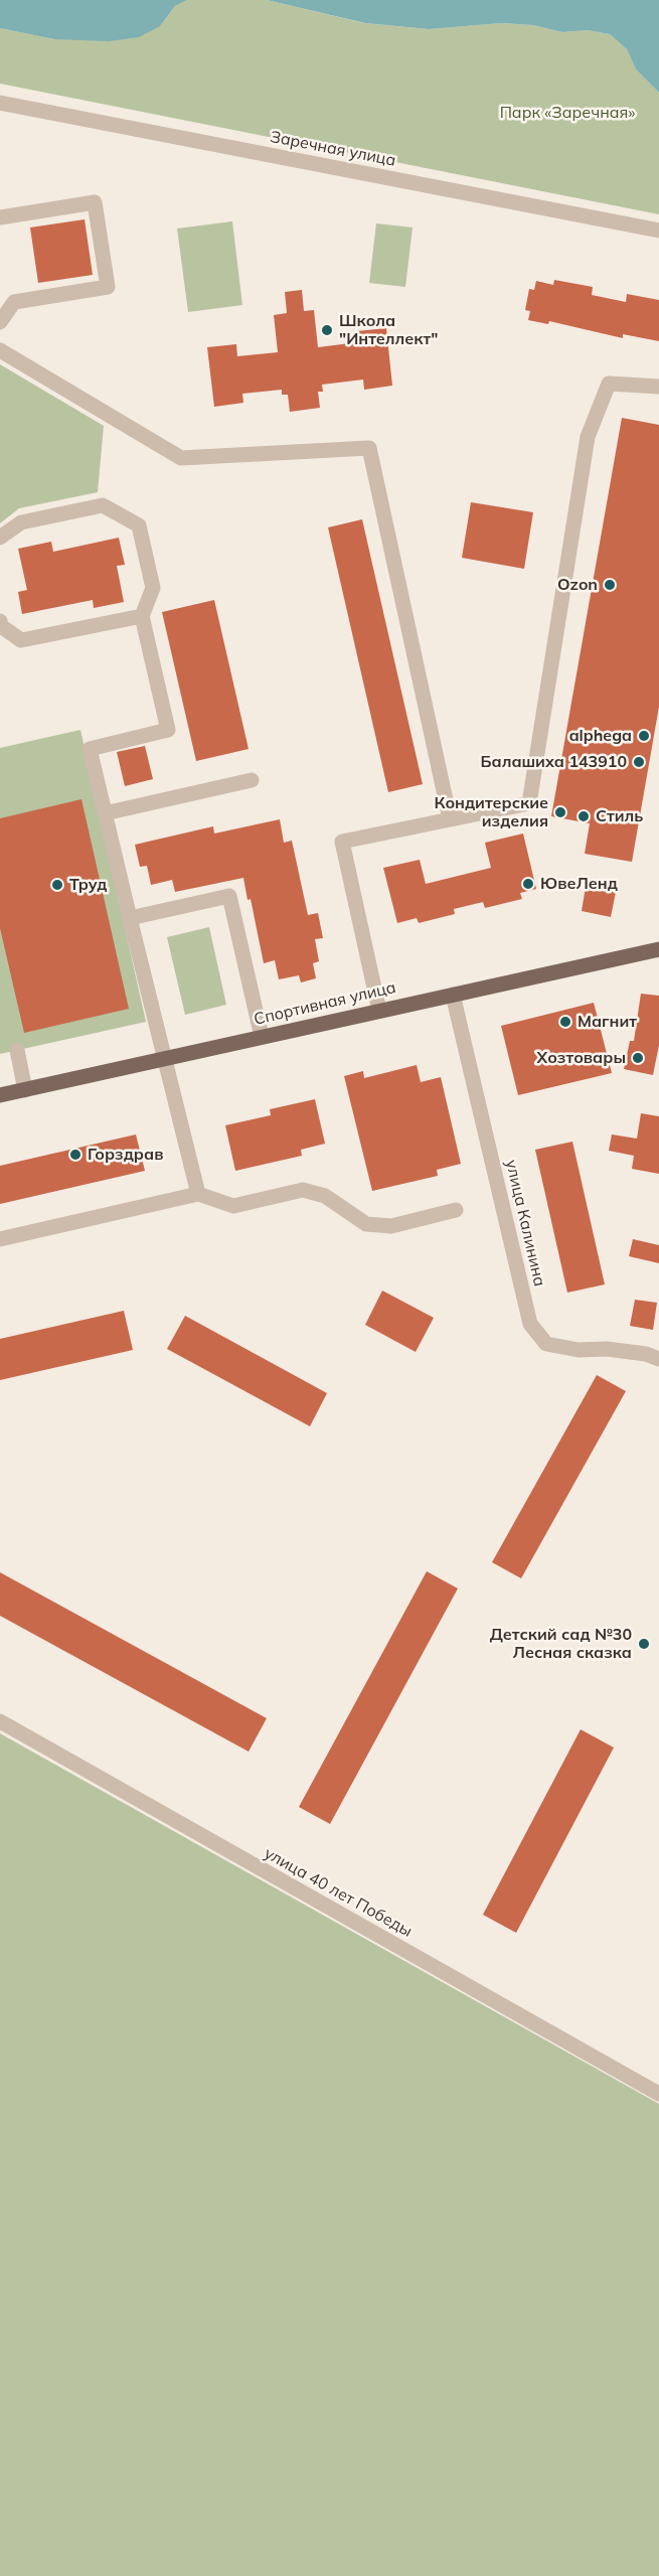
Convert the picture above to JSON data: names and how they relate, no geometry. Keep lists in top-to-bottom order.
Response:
{
  "streets": {
    "main road": ["Спортивная улица"],
    "street": ["Заречная улица", "улица Калинина", "улица 40 лет Победы"]
  },
  "crossings": [
    ["Спортивная улица", "улица Калинина"]
  ],
  "parks": ["Парк «Заречная»"],
  "places": [
    "Школа \"Интеллект\"",
    "Ozon",
    "alphega",
    "Балашиха 143910",
    "Кондитерские изделия",
    "Стиль",
    "ЮвеЛенд",
    "Труд",
    "Магнит",
    "Хозтовары",
    "Горздрав",
    "Детский сад №30 Лесная сказка"
  ]
}
